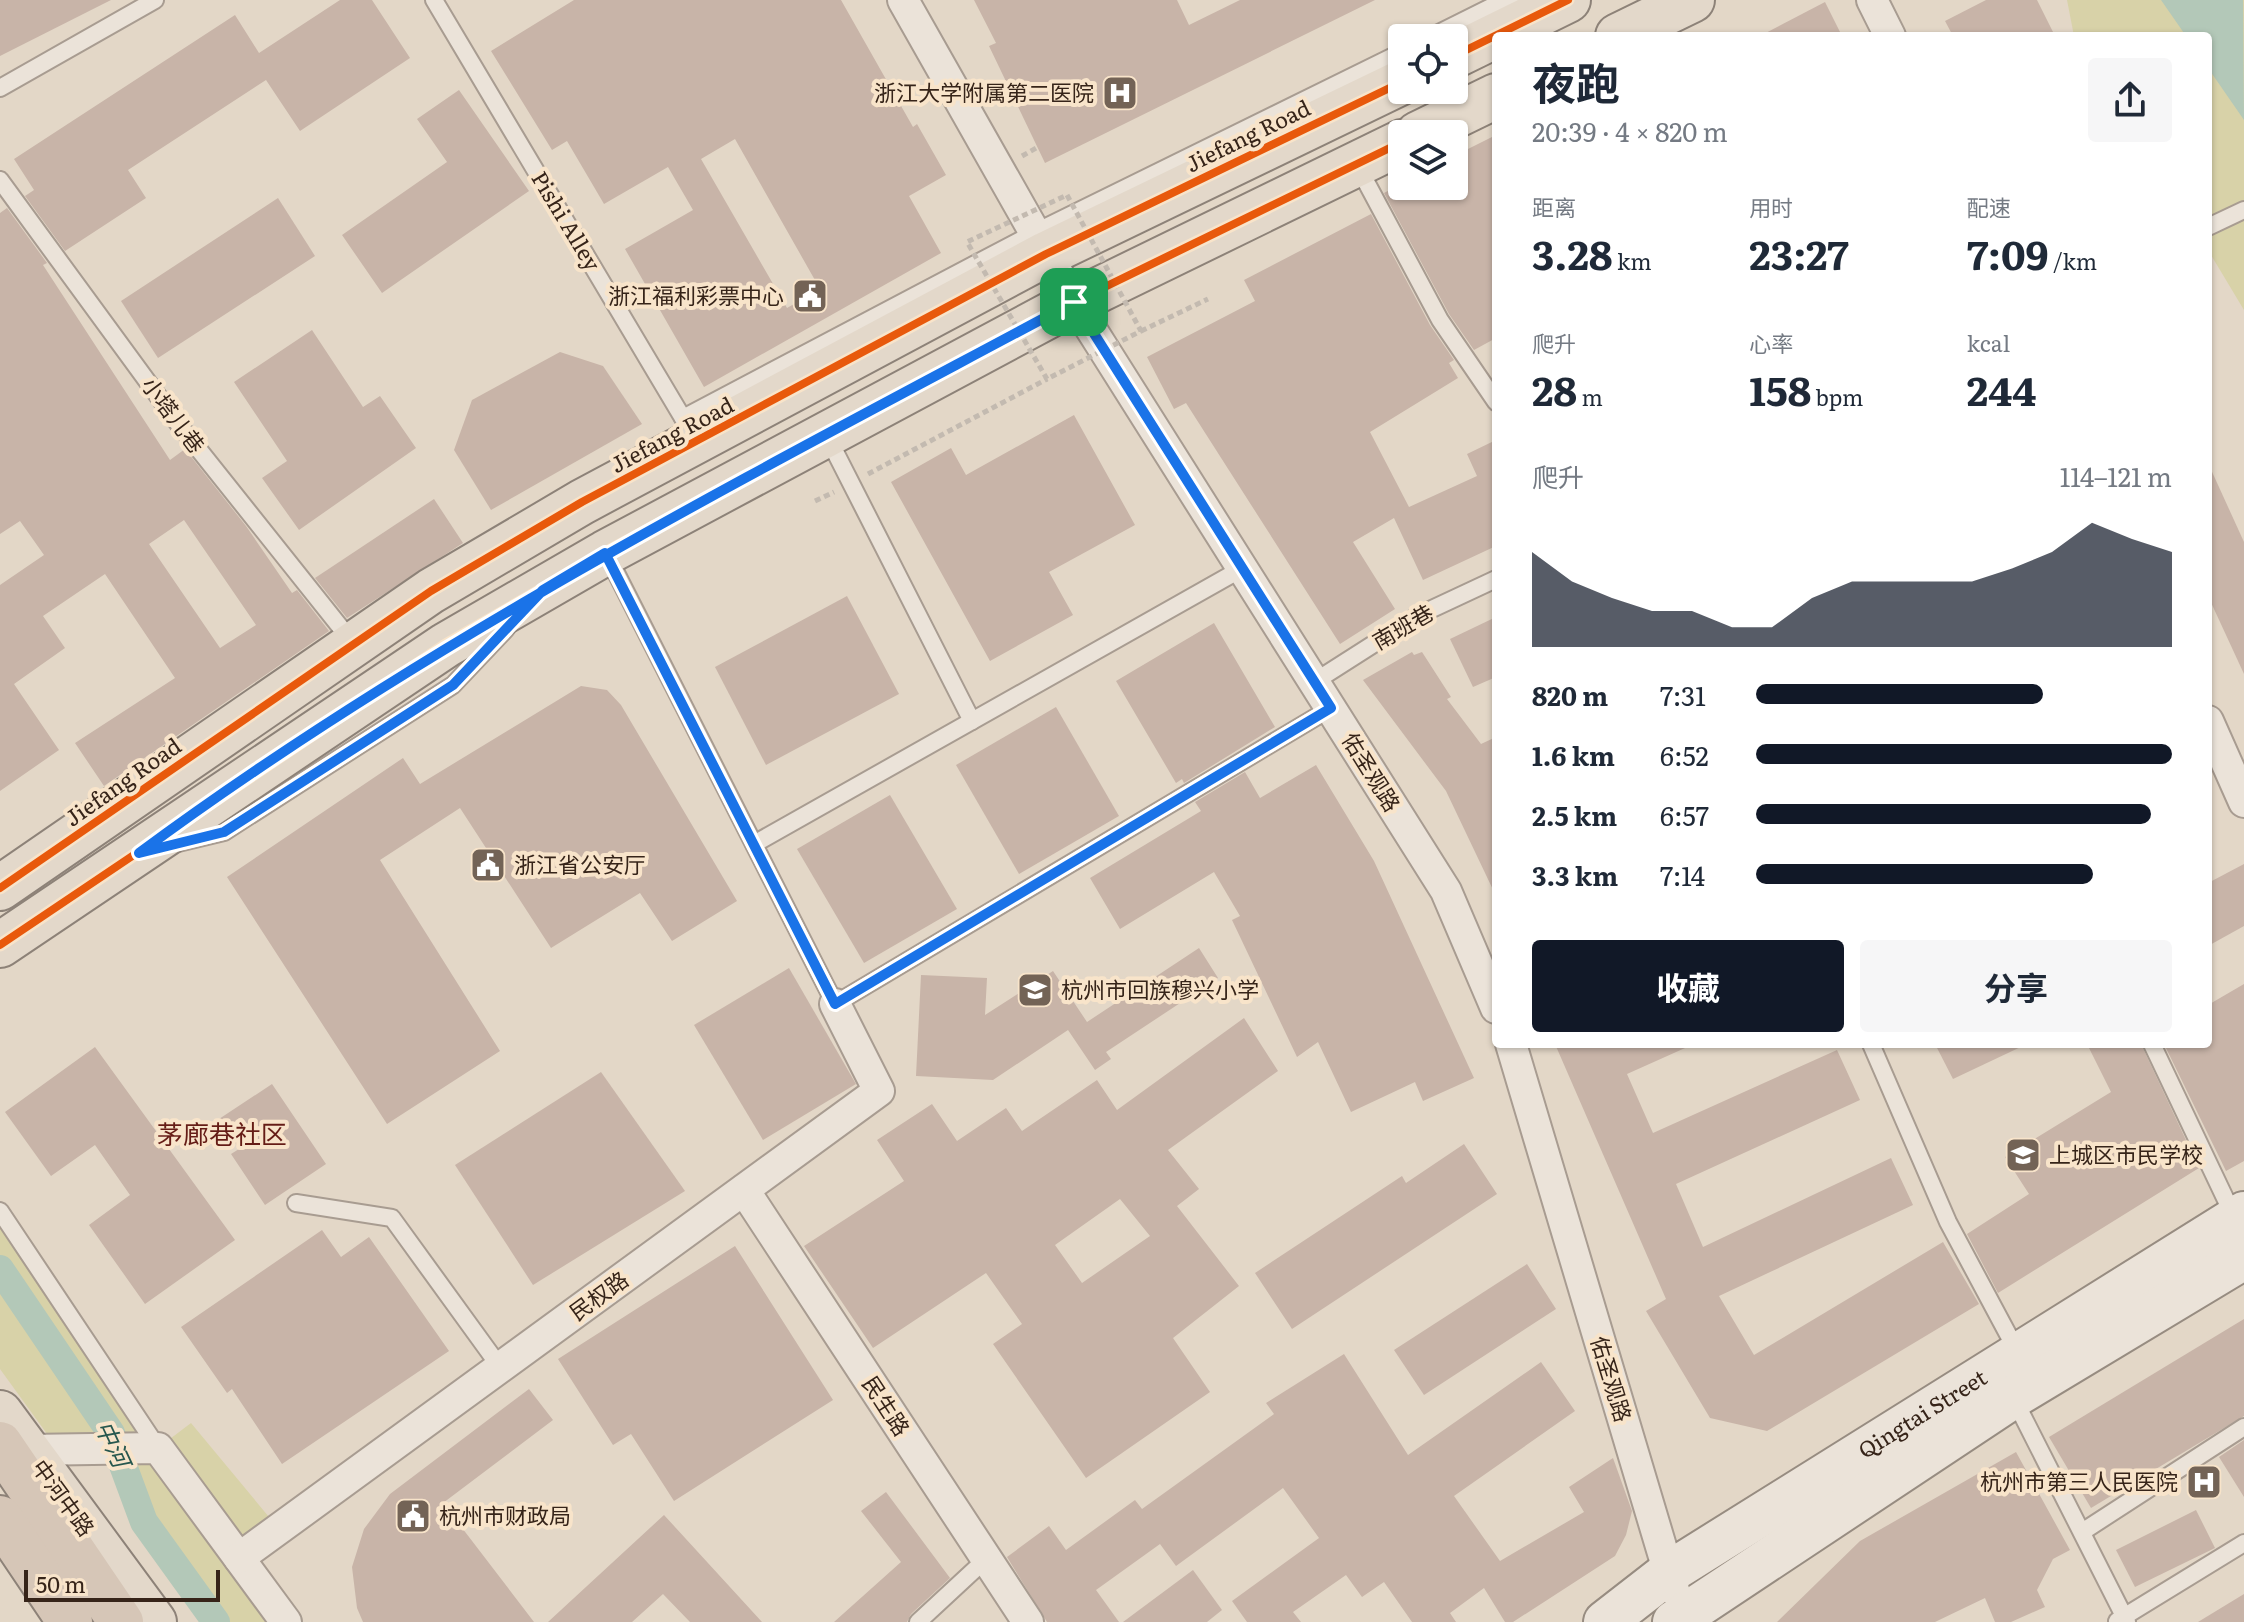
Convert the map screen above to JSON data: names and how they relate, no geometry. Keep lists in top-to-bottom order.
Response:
{
  "streets": {
    "main road": ["Jiefang Road", "Qingtai Street", "中河中路"],
    "street": ["佑圣观路", "民权路", "民生路"],
    "lane": ["Pishi Alley", "小塔儿巷", "南班巷"]
  },
  "crossings": [
    ["Jiefang Road", "Pishi Alley"],
    ["Jiefang Road", "小塔儿巷"],
    ["Jiefang Road", "佑圣观路"],
    ["南班巷", "佑圣观路"],
    ["佑圣观路", "Qingtai Street"],
    ["民权路", "民生路"]
  ],
  "districts": ["茅廊巷社区"],
  "water": ["中河"],
  "places": {
    "hospital": ["浙江大学附属第二医院", "杭州市第三人民医院"],
    "public building": ["浙江福利彩票中心", "浙江省公安厅", "杭州市财政局"],
    "school or university": ["杭州市回族穆兴小学", "上城区市民学校"]
  },
  "scale_bar": "50 m",
  "page": {
    "heading": ["夜跑", "20:39 · 4 × 820 m"],
    "stats": [
      ["距离", "3.28 km"],
      ["用时", "23:27"],
      ["配速", "7:09 /km"],
      ["爬升", "28 m"],
      ["心率", "158 bpm"],
      ["kcal", "244"]
    ],
    "chart": ["爬升", "114–121 m"],
    "list": [
      {
        "name": "820 m",
        "note": "7:31"
      },
      {
        "name": "1.6 km",
        "note": "6:52"
      },
      {
        "name": "2.5 km",
        "note": "6:57"
      },
      {
        "name": "3.3 km",
        "note": "7:14"
      }
    ],
    "buttons": ["收藏", "分享"],
    "scale": "50 m"
  }
}
